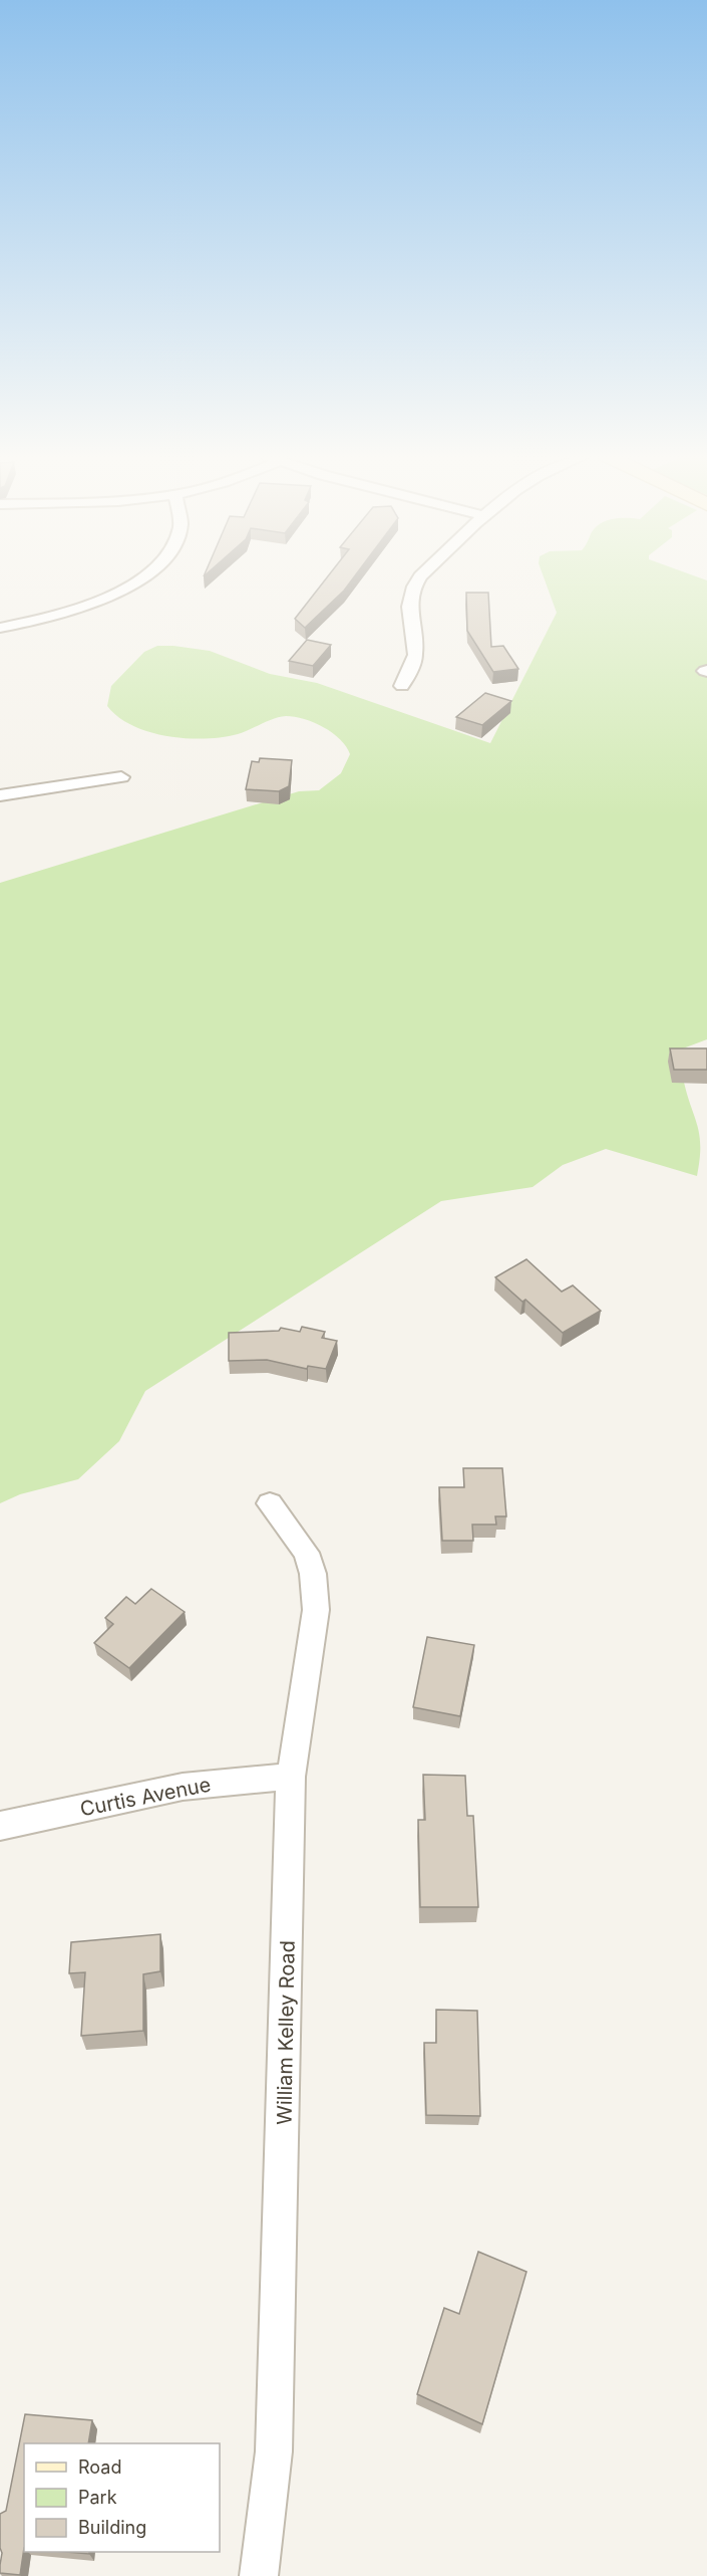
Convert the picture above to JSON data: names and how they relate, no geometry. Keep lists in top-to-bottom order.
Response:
{
  "streets": {
    "street": ["Curtis Avenue", "William Kelley Road"]
  },
  "crossings": [
    ["Curtis Avenue", "William Kelley Road"]
  ],
  "legend": ["Road", "Park", "Building"]
}
